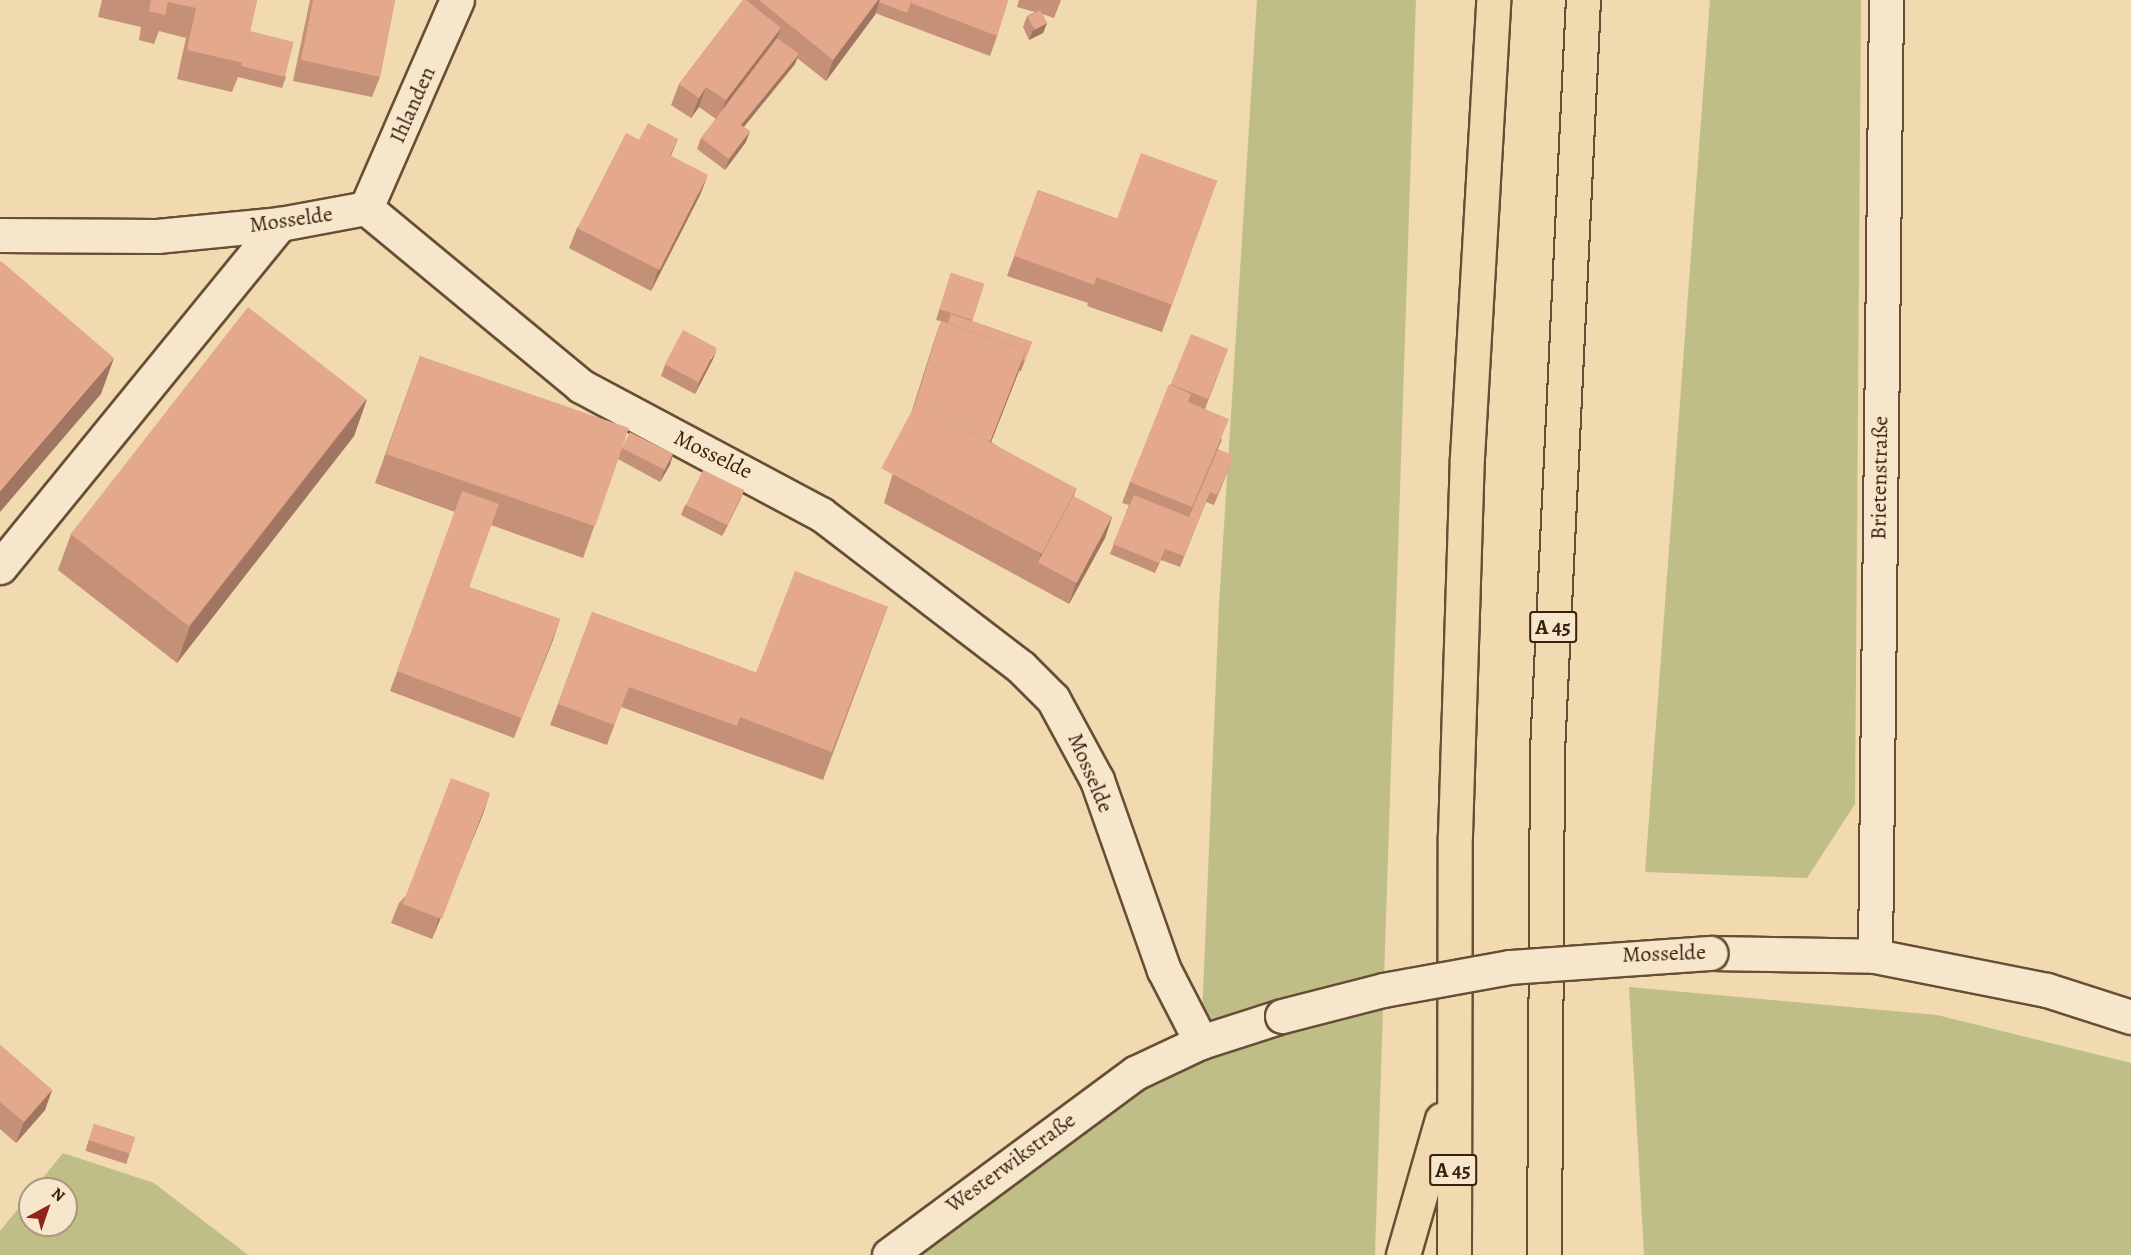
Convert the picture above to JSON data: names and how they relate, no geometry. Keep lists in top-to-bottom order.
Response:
{
  "streets": {
    "highway": ["A 45"],
    "street": [
      "Ihlanden",
      "Mosselde",
      "Brietenstraße",
      "Westerwikstraße"
    ]
  },
  "crossings": [
    ["Ihlanden", "Mosselde"],
    ["Mosselde", "Brietenstraße"],
    ["Mosselde", "Westerwikstraße"]
  ],
  "north": "top right"
}
